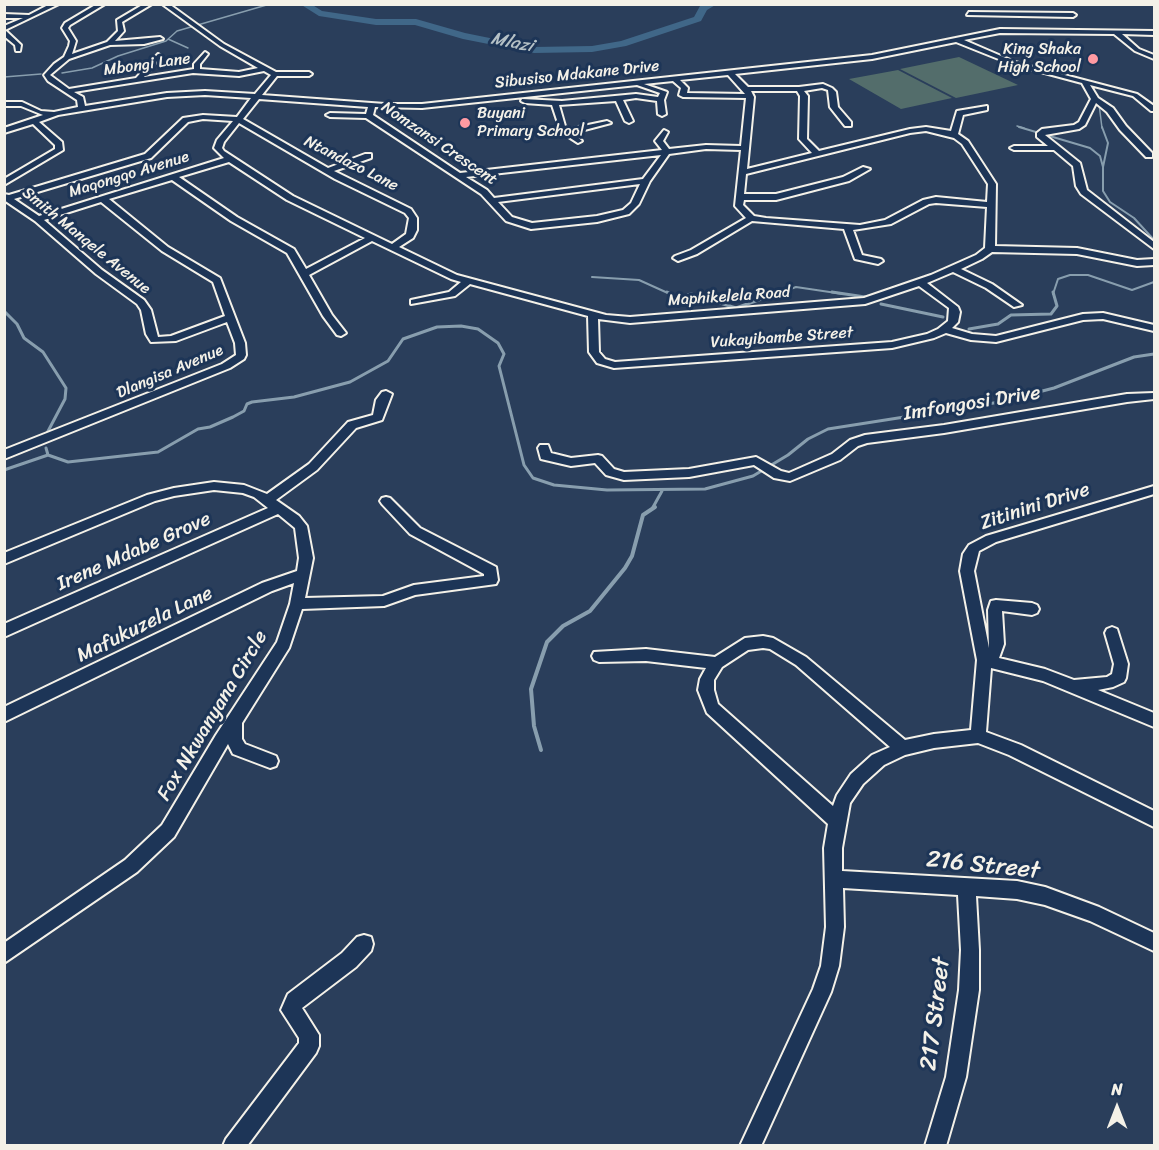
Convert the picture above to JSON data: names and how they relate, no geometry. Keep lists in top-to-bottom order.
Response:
{
  "streets": {
    "street": [
      "Mbongi Lane",
      "Sibusiso Mdakane Drive",
      "Nomzansi Crescent",
      "Ntandazo Lane",
      "Maqongqo Avenue",
      "Smith Manqele Avenue",
      "Maphikelela Road",
      "Vukayibambe Street",
      "Dlangisa Avenue",
      "Imfongosi Drive",
      "Zitinini Drive",
      "Irene Mdabe Grove",
      "Mafukuzela Lane",
      "Fox Nkwanyana Circle",
      "216 Street",
      "217 Street"
    ]
  },
  "crossings": [
    ["Sibusiso Mdakane Drive", "Nomzansi Crescent"],
    ["Sibusiso Mdakane Drive", "Smith Manqele Avenue"],
    ["Ntandazo Lane", "Maphikelela Road"],
    ["Maqongqo Avenue", "Smith Manqele Avenue"],
    ["Maqongqo Avenue", "Maphikelela Road"],
    ["Maqongqo Avenue", "Dlangisa Avenue"],
    ["Smith Manqele Avenue", "Dlangisa Avenue"],
    ["Maphikelela Road", "Vukayibambe Street"],
    ["Irene Mdabe Grove", "Fox Nkwanyana Circle"],
    ["Mafukuzela Lane", "Fox Nkwanyana Circle"],
    ["216 Street", "217 Street"]
  ],
  "water": ["Mlazi"],
  "places": ["King Shaka High School", "Buyani Primary School"],
  "north": "top"
}
